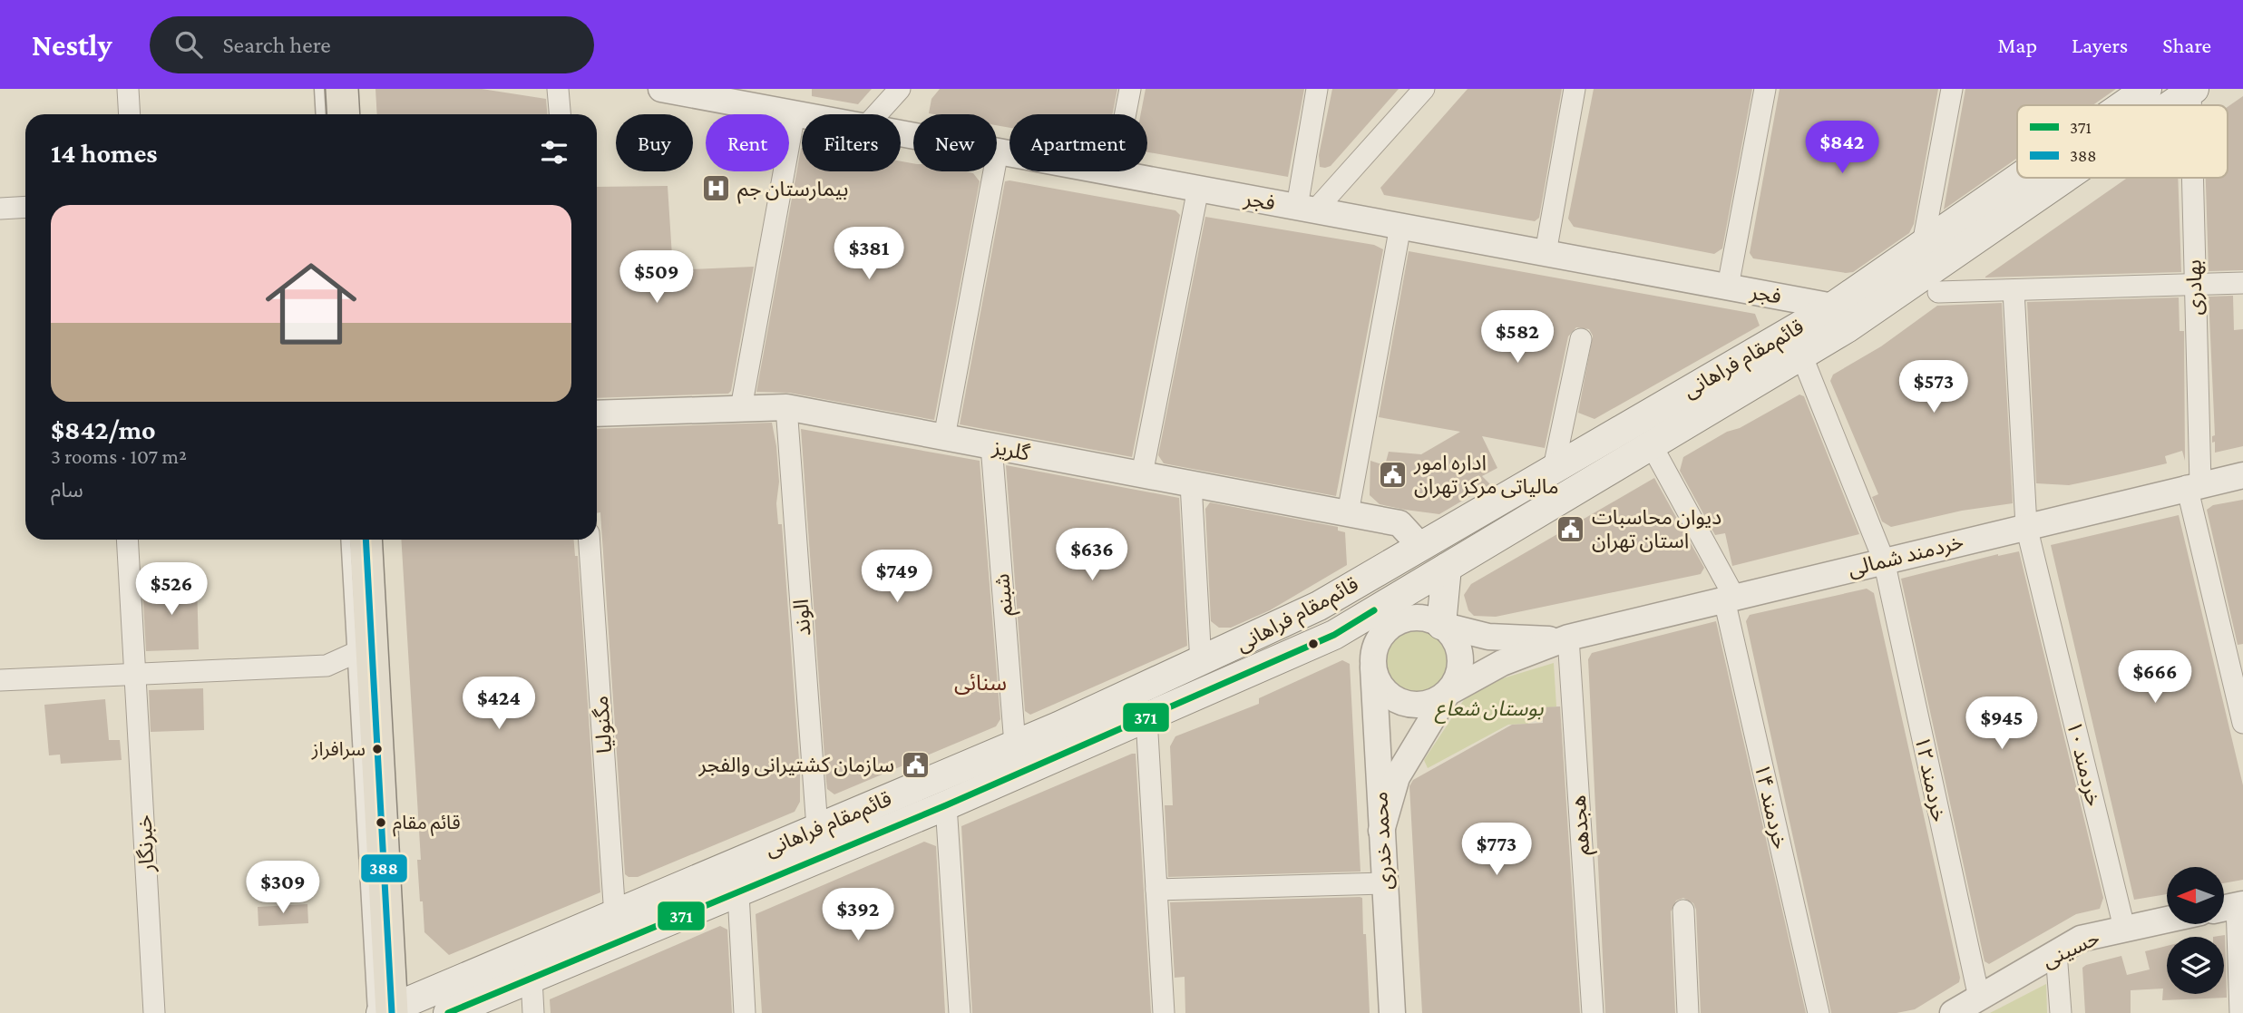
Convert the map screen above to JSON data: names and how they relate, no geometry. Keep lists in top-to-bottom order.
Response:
{
  "streets": {
    "main road": ["قائم‌مقام فراهانی"],
    "street": [
      "فجر",
      "بهادری",
      "گلریز",
      "خردمند شمالی",
      "شبنم",
      "الوند",
      "مگنولیا",
      "خردمند ۱۰",
      "خردمند ۱۲",
      "خردمند ۱۴",
      "هجدهم",
      "محمد خدری",
      "خبرنگار",
      "حسینی"
    ]
  },
  "crossings": [
    ["فجر", "قائم‌مقام فراهانی"],
    ["بهادری", "خردمند شمالی"],
    ["قائم‌مقام فراهانی", "گلریز"],
    ["قائم‌مقام فراهانی", "شبنم"],
    ["قائم‌مقام فراهانی", "الوند"],
    ["قائم‌مقام فراهانی", "مگنولیا"],
    ["قائم‌مقام فراهانی", "خردمند ۱۲"],
    ["قائم‌مقام فراهانی", "خردمند ۱۴"],
    ["قائم‌مقام فراهانی", "محمد خدری"],
    ["گلریز", "شبنم"],
    ["گلریز", "الوند"],
    ["خردمند شمالی", "خردمند ۱۰"],
    ["خردمند شمالی", "خردمند ۱۲"],
    ["خردمند شمالی", "خردمند ۱۴"],
    ["خردمند شمالی", "هجدهم"],
    ["خردمند شمالی", "محمد خدری"],
    ["خردمند ۱۰", "حسینی"],
    ["خردمند ۱۲", "حسینی"]
  ],
  "districts": ["سنائی"],
  "parks": ["بوستان شعاع"],
  "places": {
    "hospital": ["بیمارستان جم"],
    "public building": ["اداره امور مالیاتی مرکز تهران", "دیوان محاسبات استان تهران", "سازمان کشتیرانی والفجر"],
    "other": ["سرافراز", "قائم مقام"]
  },
  "lines": ["transit line 388", "transit line 371"],
  "legend": ["371", "388"],
  "north": "left",
  "page": {
    "header": "Nestly",
    "search": "Search here",
    "nav": ["Map", "Layers", "Share"],
    "chip": [
      "Buy",
      "Rent",
      "Filters",
      "New",
      "Apartment"
    ],
    "heading": "14 homes",
    "price": [
      "$842",
      "$381",
      "$509",
      "$582",
      "$573",
      "$636",
      "$749",
      "$526",
      "$666",
      "$424",
      "$945",
      "$773",
      "$309",
      "$392"
    ],
    "list": [
      {
        "name": "$842/mo",
        "note": "3 rooms · 107 m² · سام"
      }
    ]
  }
}
